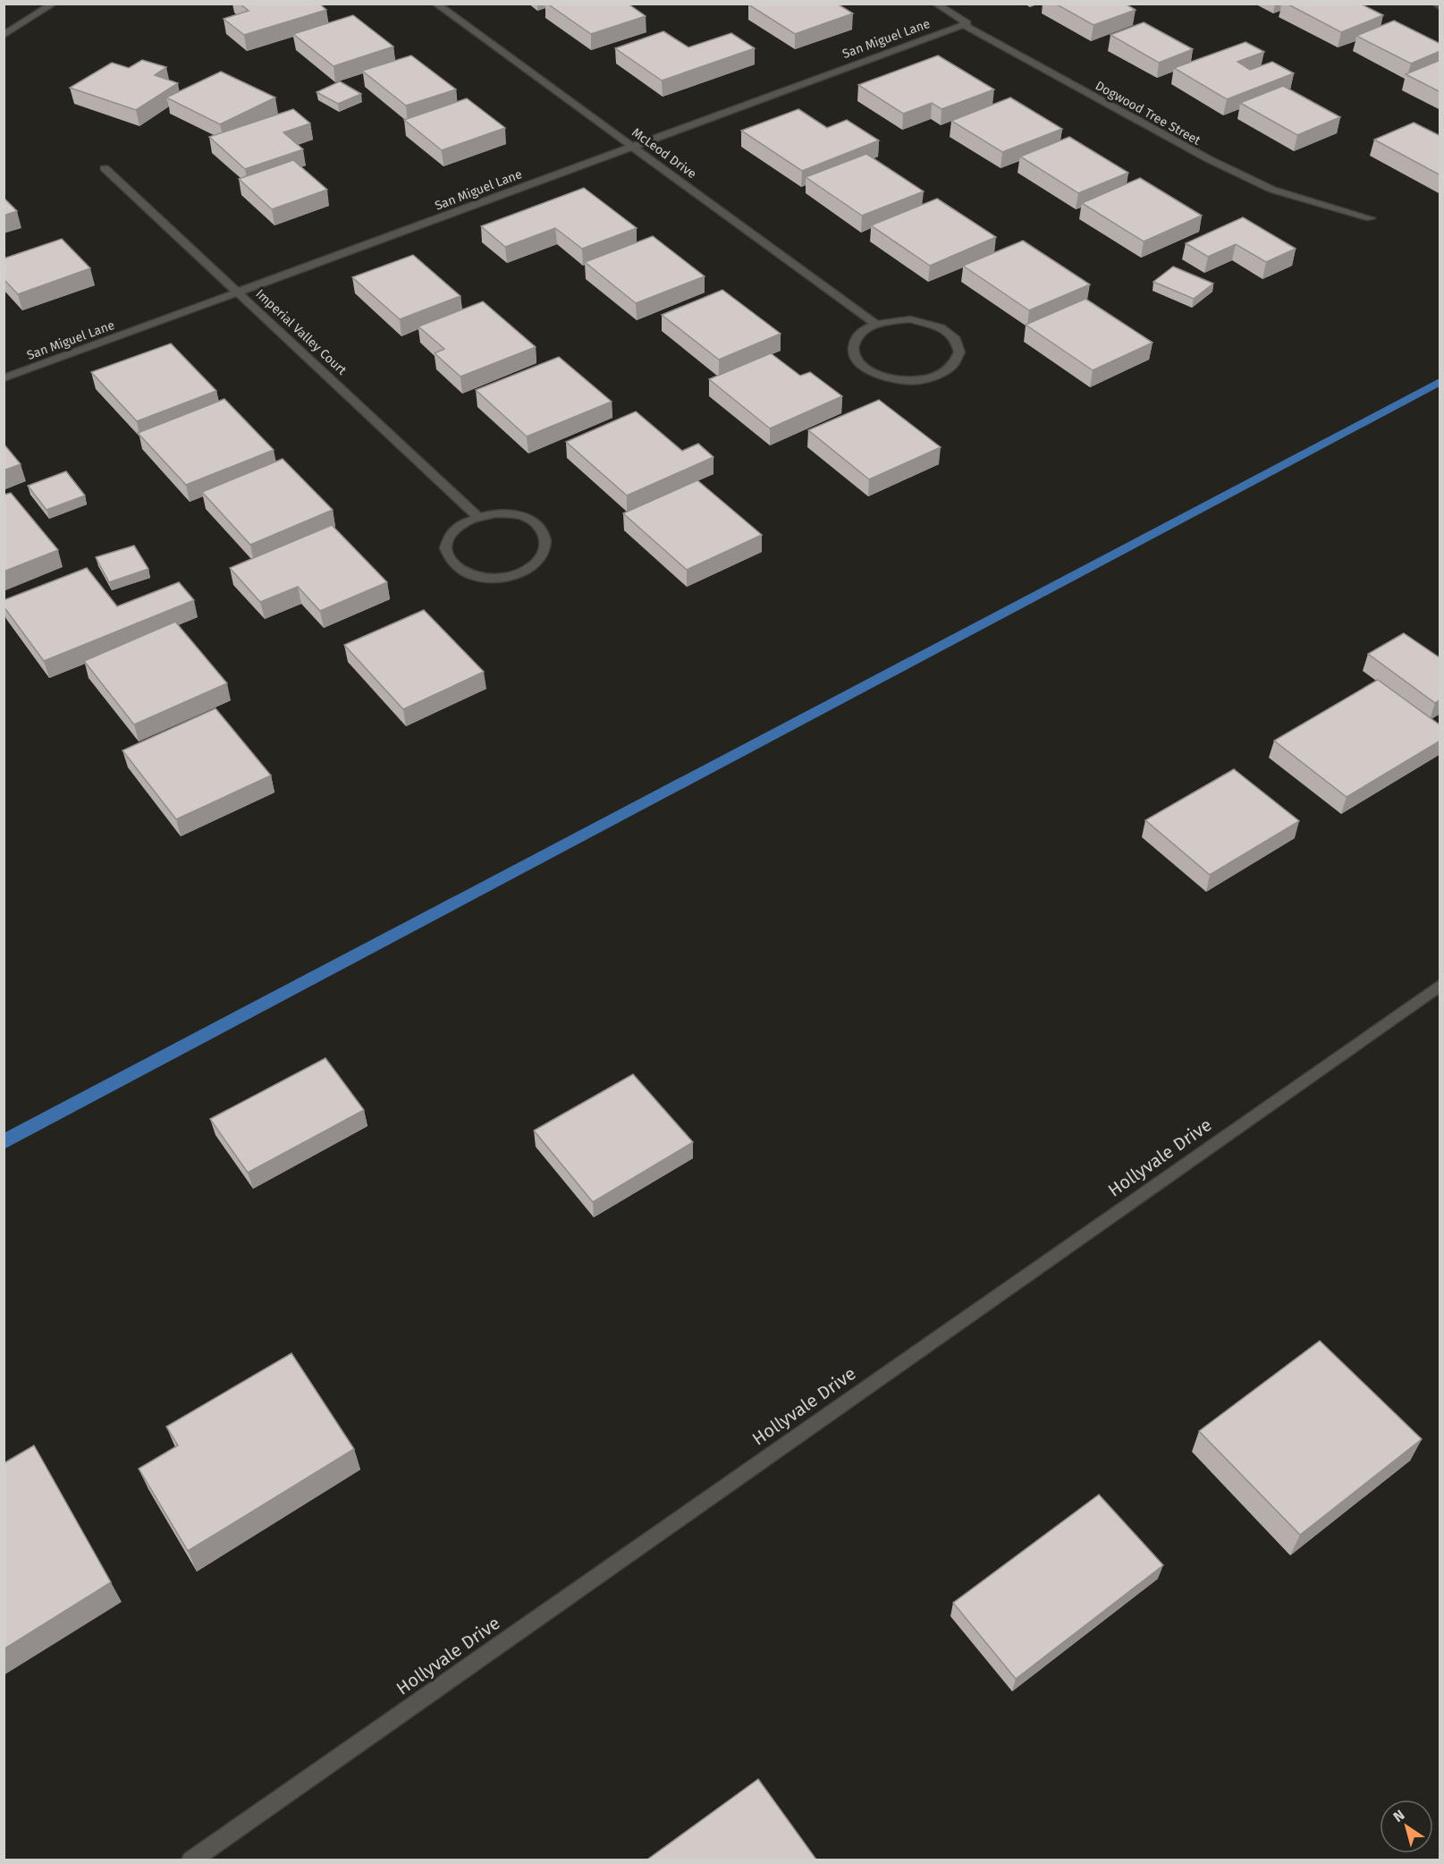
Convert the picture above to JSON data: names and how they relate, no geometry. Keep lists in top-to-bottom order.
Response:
{
  "streets": {
    "street": [
      "San Miguel Lane",
      "Dogwood Tree Street",
      "McLeod Drive",
      "Imperial Valley Court",
      "Hollyvale Drive"
    ]
  },
  "crossings": [
    ["San Miguel Lane", "Dogwood Tree Street"],
    ["San Miguel Lane", "McLeod Drive"],
    ["San Miguel Lane", "Imperial Valley Court"]
  ],
  "north": "top left"
}
